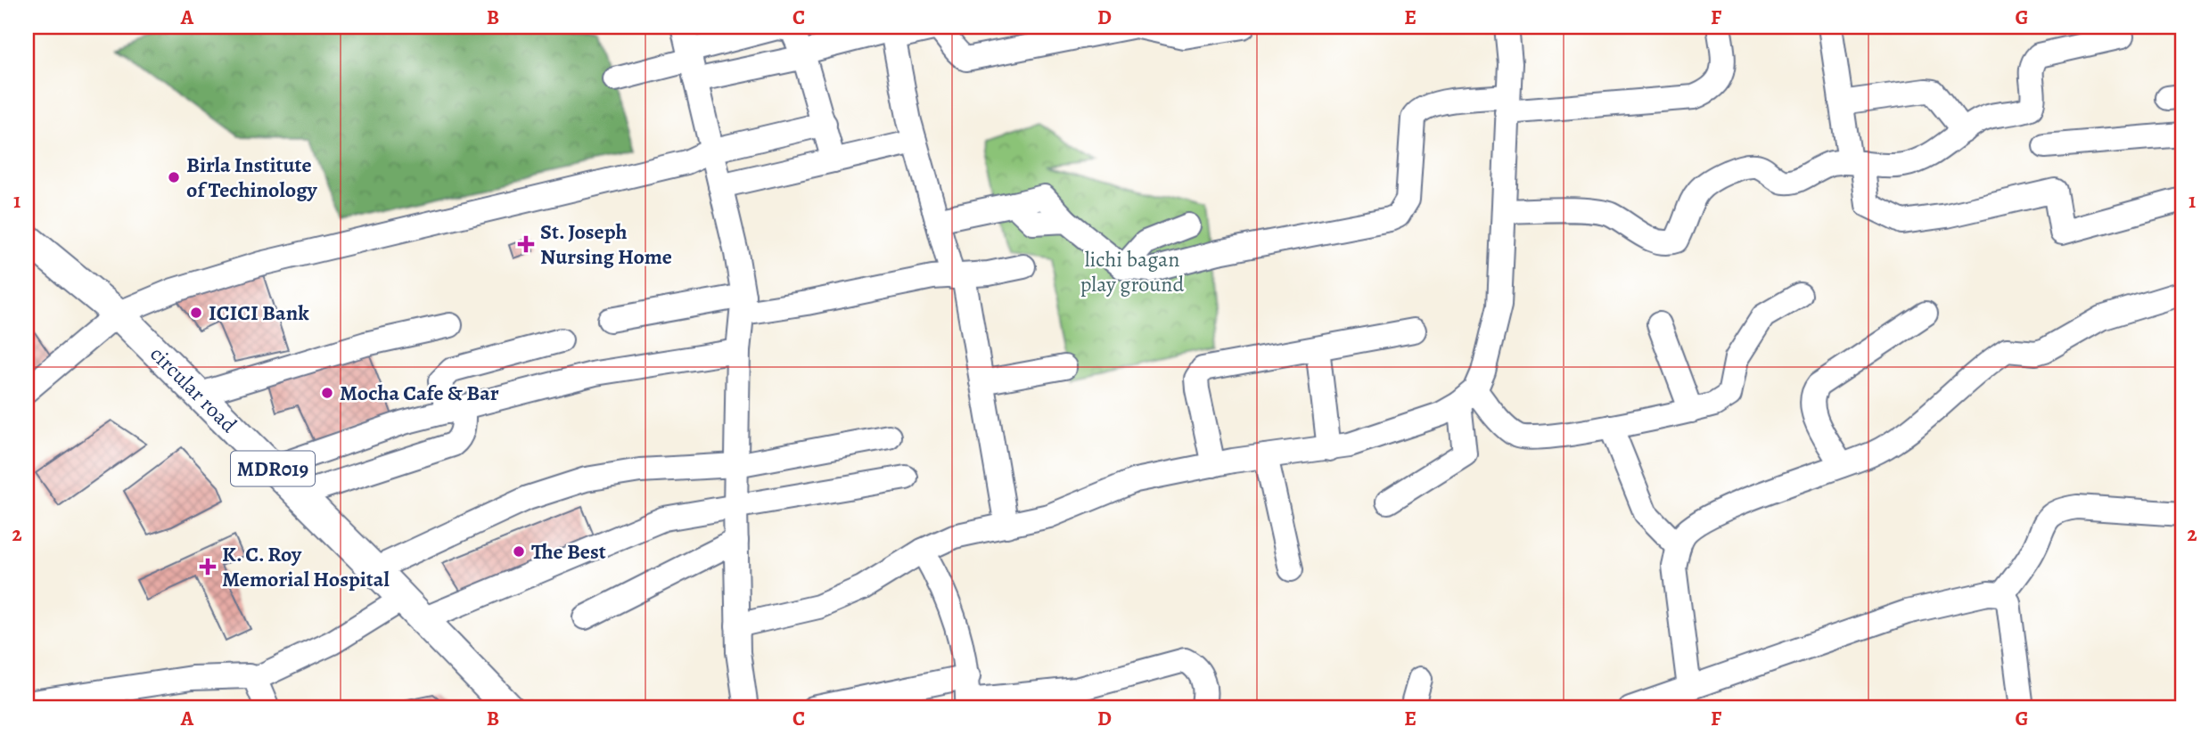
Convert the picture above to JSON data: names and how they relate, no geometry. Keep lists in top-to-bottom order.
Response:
{
  "streets": {
    "main road": ["circular road", "MDR019"]
  },
  "parks": ["lichi bagan play ground"],
  "places": {
    "other": [
      "Birla Institute of Techinology",
      "ICICI Bank",
      "Mocha Cafe & Bar",
      "The Best"
    ],
    "health": ["St. Joseph Nursing Home", "K. C. Roy Memorial Hospital"]
  },
  "grid": {
    "columns": [
      "A",
      "B",
      "C",
      "D",
      "E",
      "F",
      "G"
    ],
    "rows": ["1", "2"]
  }
}
